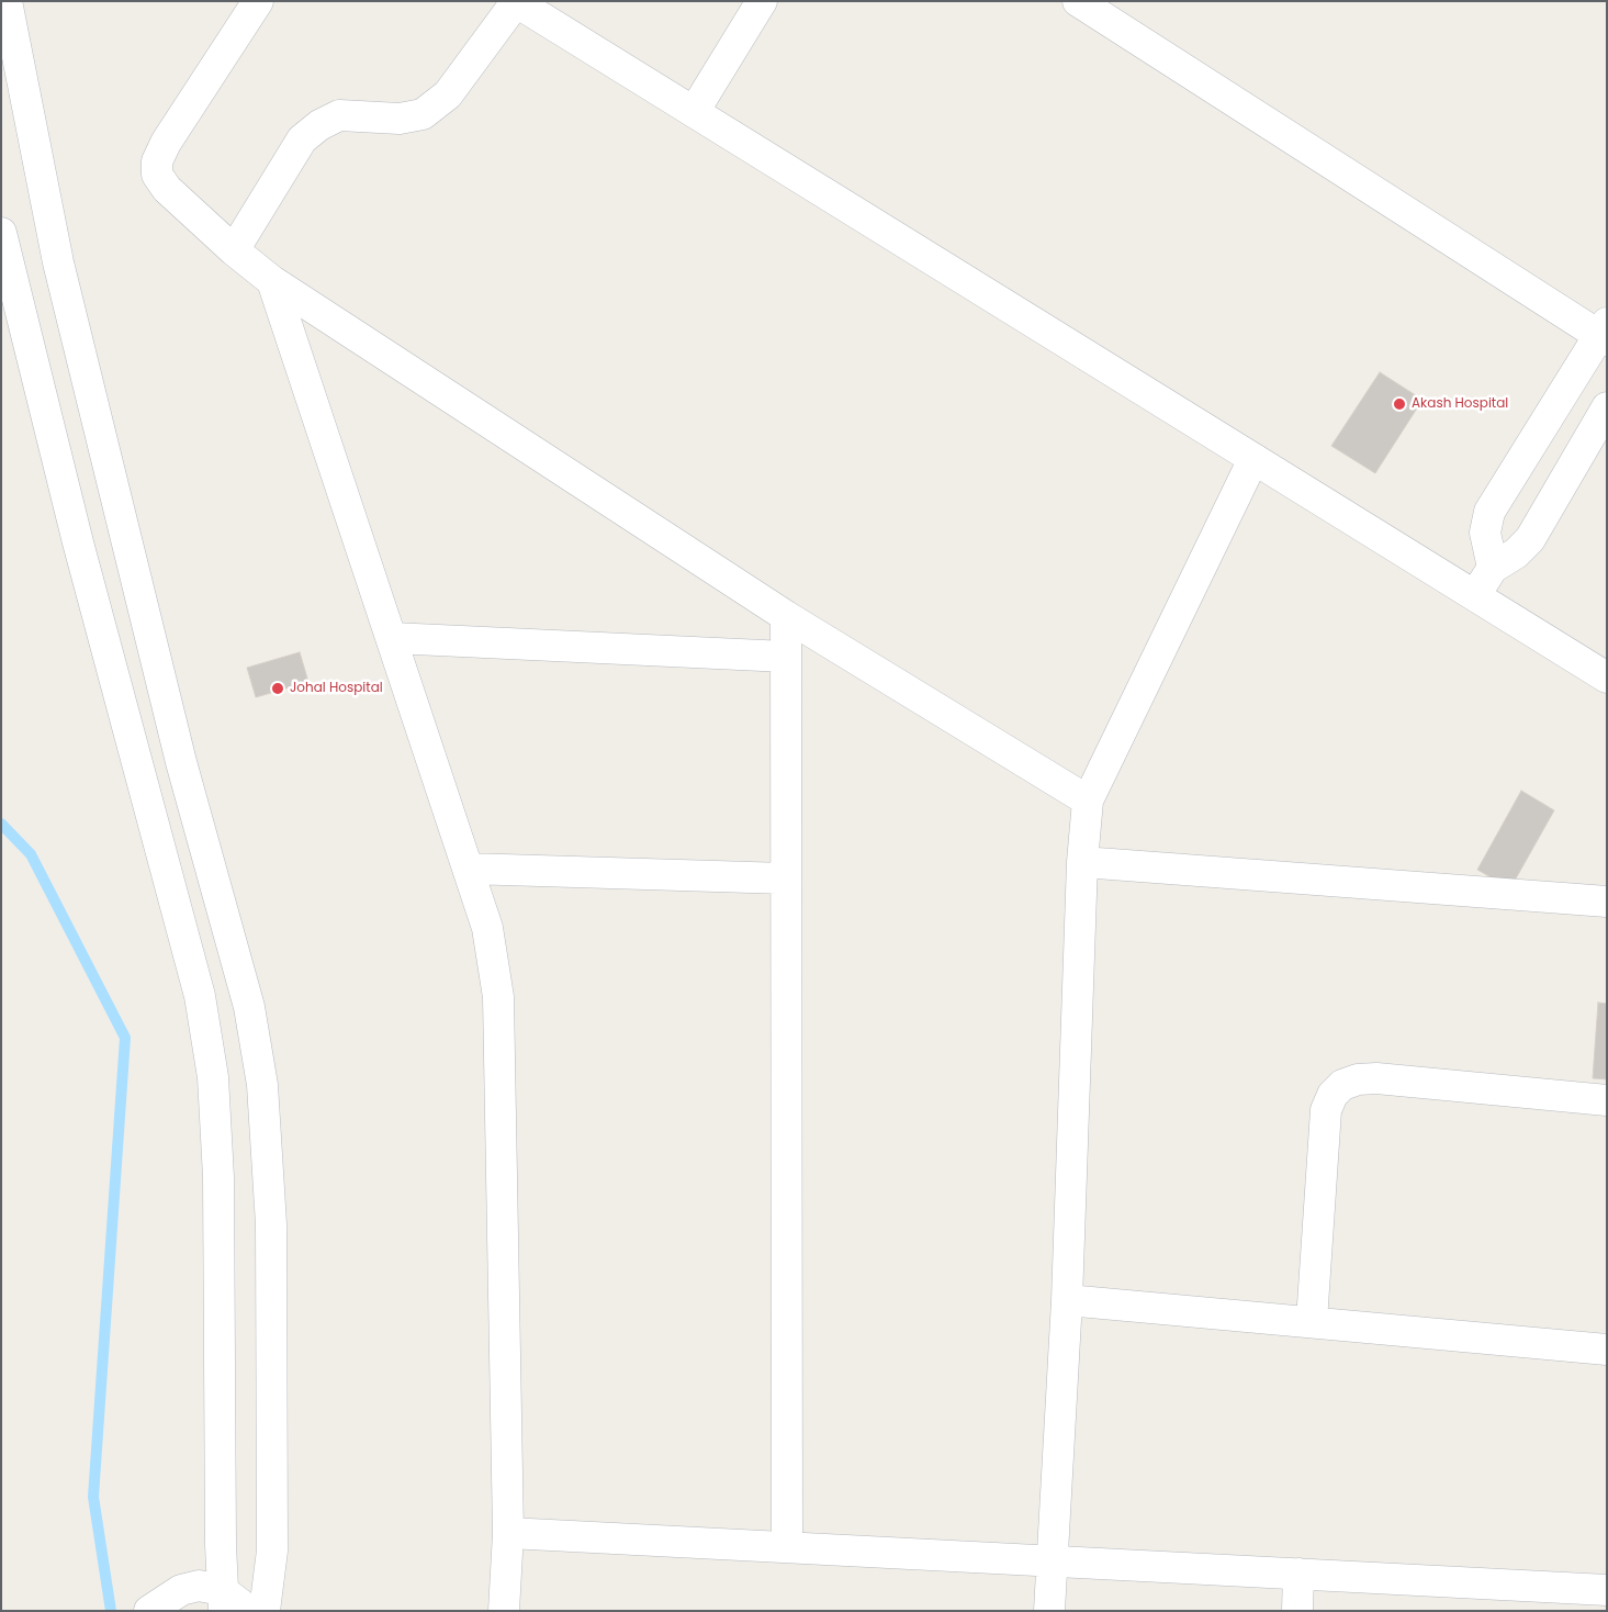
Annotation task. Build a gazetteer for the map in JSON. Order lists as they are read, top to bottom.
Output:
{
  "places": ["Akash Hospital", "Johal Hospital"]
}
